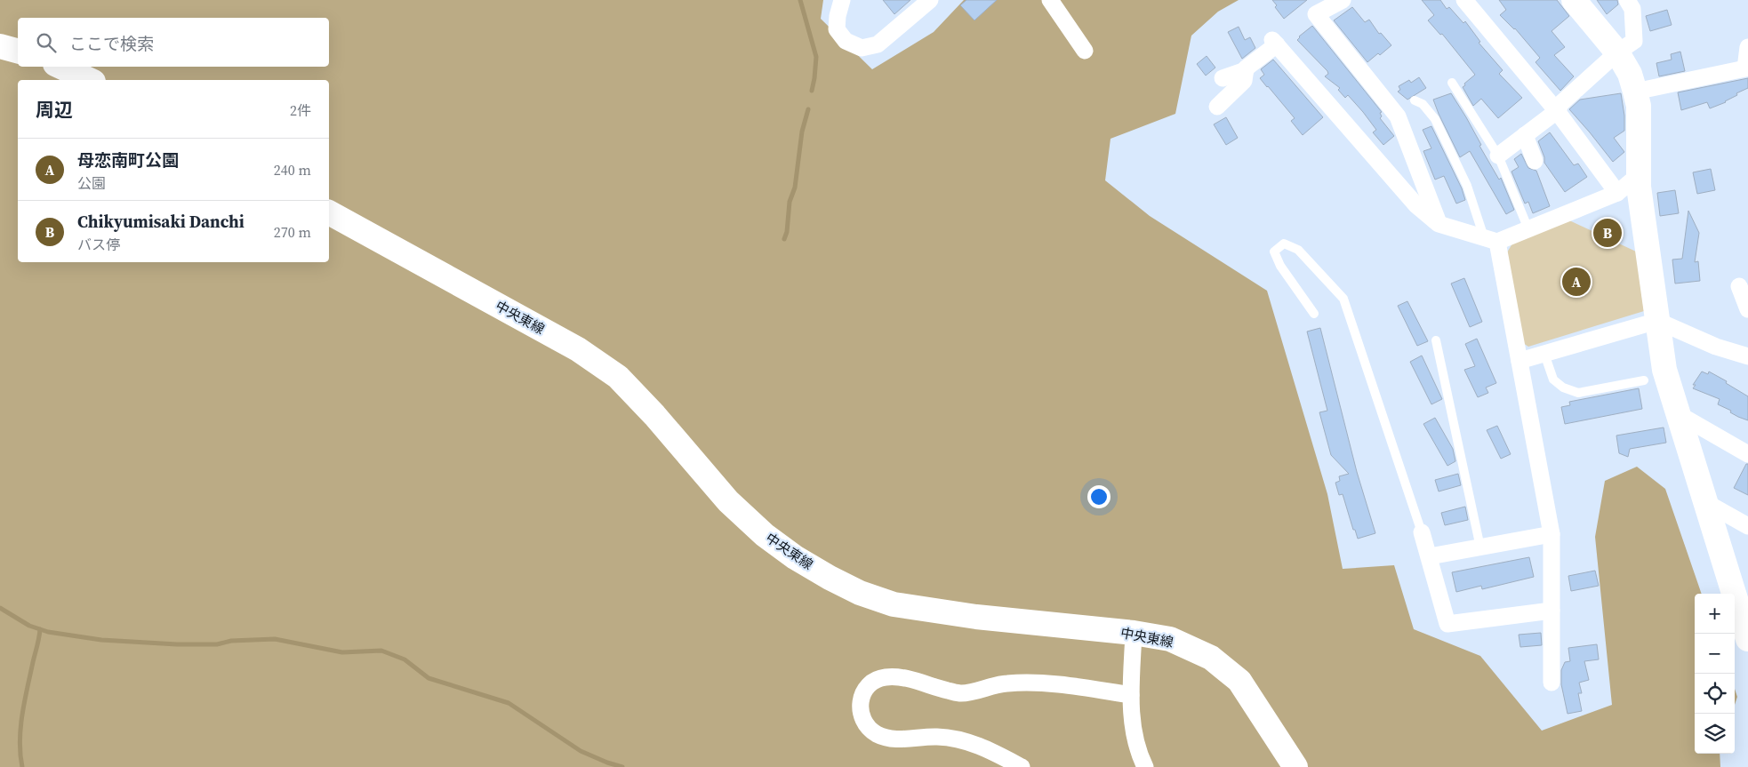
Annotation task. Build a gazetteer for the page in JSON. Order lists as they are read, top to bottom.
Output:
{
  "streets": {
    "street": ["中央東線"]
  },
  "page": {
    "search": "ここで検索",
    "heading": ["周辺", "2件"],
    "list": [
      {
        "mark": "A",
        "name": "母恋南町公園",
        "note": "公園",
        "value": "240 m"
      },
      {
        "mark": "B",
        "name": "Chikyumisaki Danchi",
        "note": "バス停",
        "value": "270 m"
      }
    ],
    "pins": ["B", "A"],
    "map_buttons": ["+", "−"]
  }
}
